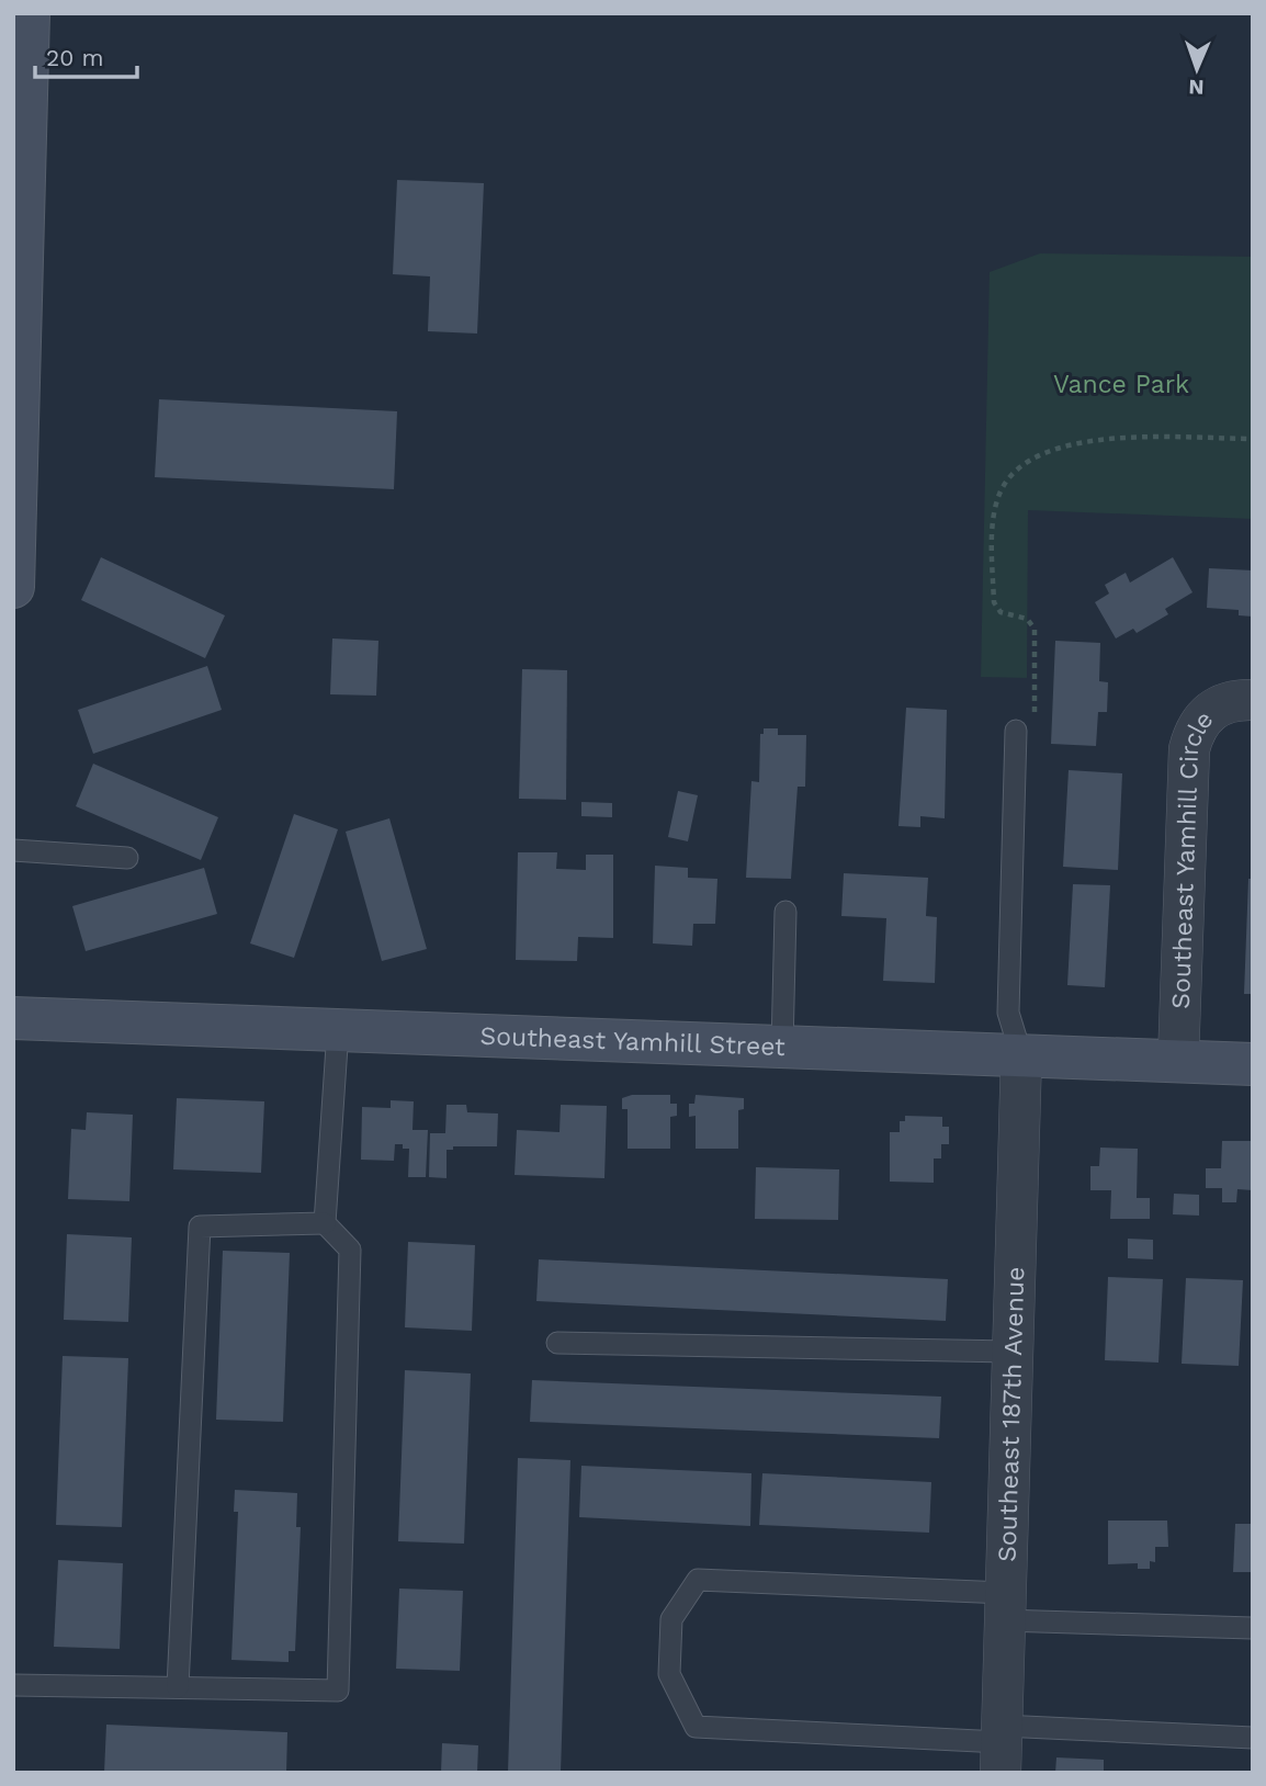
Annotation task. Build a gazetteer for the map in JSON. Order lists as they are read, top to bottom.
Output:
{
  "streets": {
    "street": ["Southeast Yamhill Circle", "Southeast Yamhill Street", "Southeast 187th Avenue"]
  },
  "crossings": [
    ["Southeast Yamhill Circle", "Southeast Yamhill Street"],
    ["Southeast Yamhill Street", "Southeast 187th Avenue"]
  ],
  "parks": ["Vance Park"],
  "scale_bar": "20 m",
  "north": "bottom"
}
